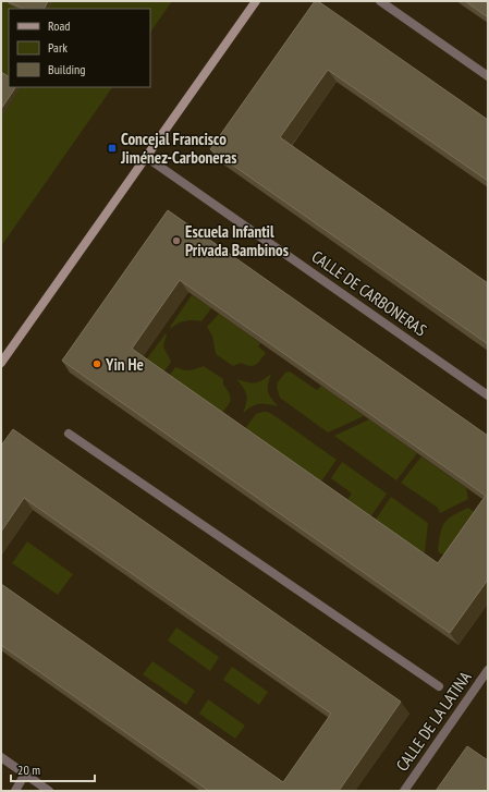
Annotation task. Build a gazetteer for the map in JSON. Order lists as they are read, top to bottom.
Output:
{
  "streets": {
    "street": ["CALLE DE CARBONERAS", "CALLE DE LA LATINA"]
  },
  "places": {
    "transit": ["Concejal Francisco Jiménez-Carboneras"],
    "other": ["Escuela Infantil Privada Bambinos", "Yin He"]
  },
  "legend": ["Road", "Park", "Building"],
  "scale_bar": "20 m"
}
